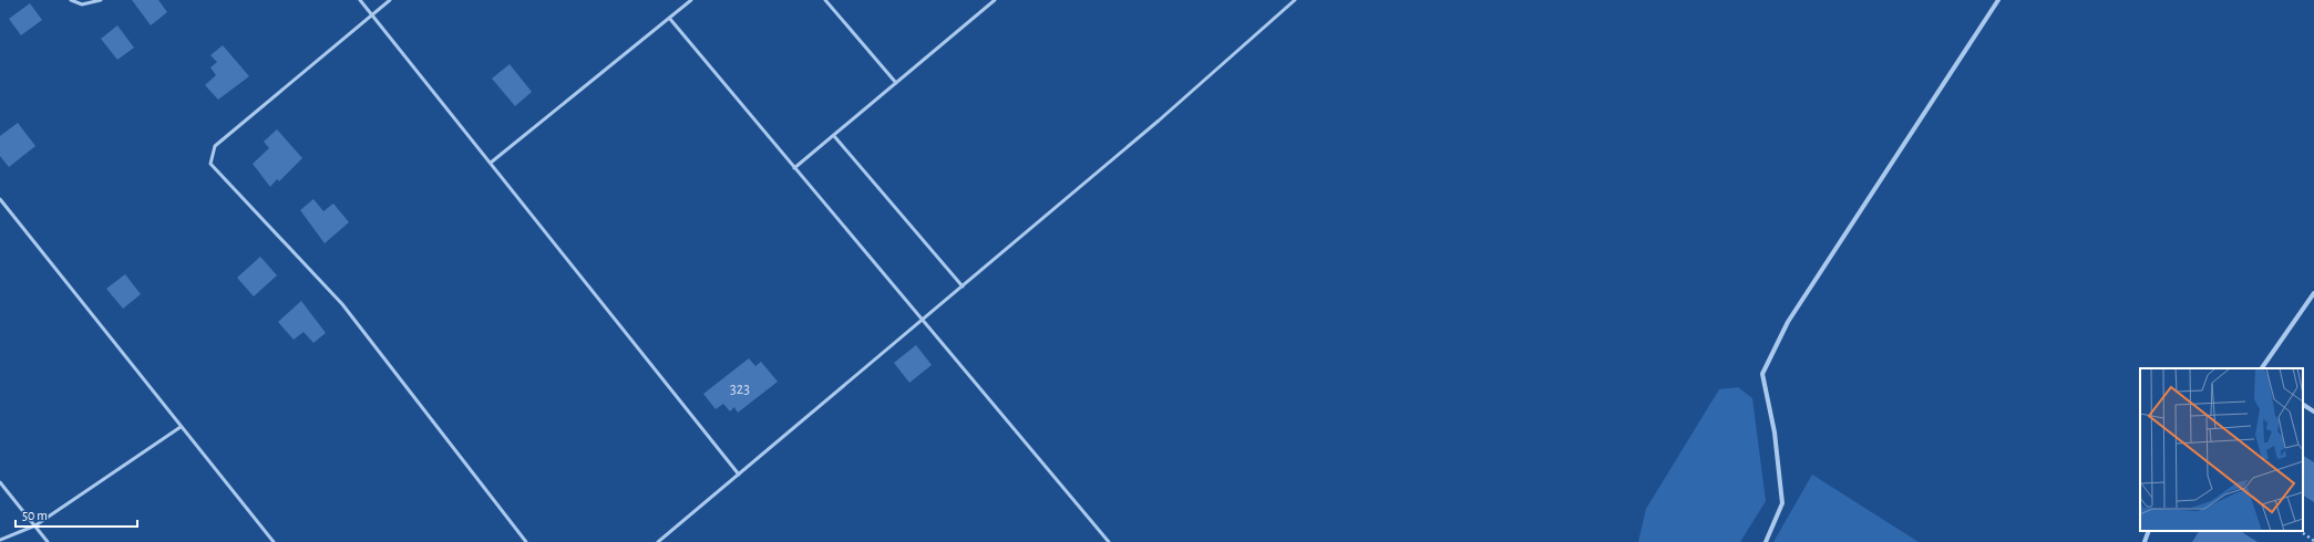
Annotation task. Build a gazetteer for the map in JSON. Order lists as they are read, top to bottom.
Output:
{
  "house_numbers": ["323"],
  "scale_bar": "50 m"
}
